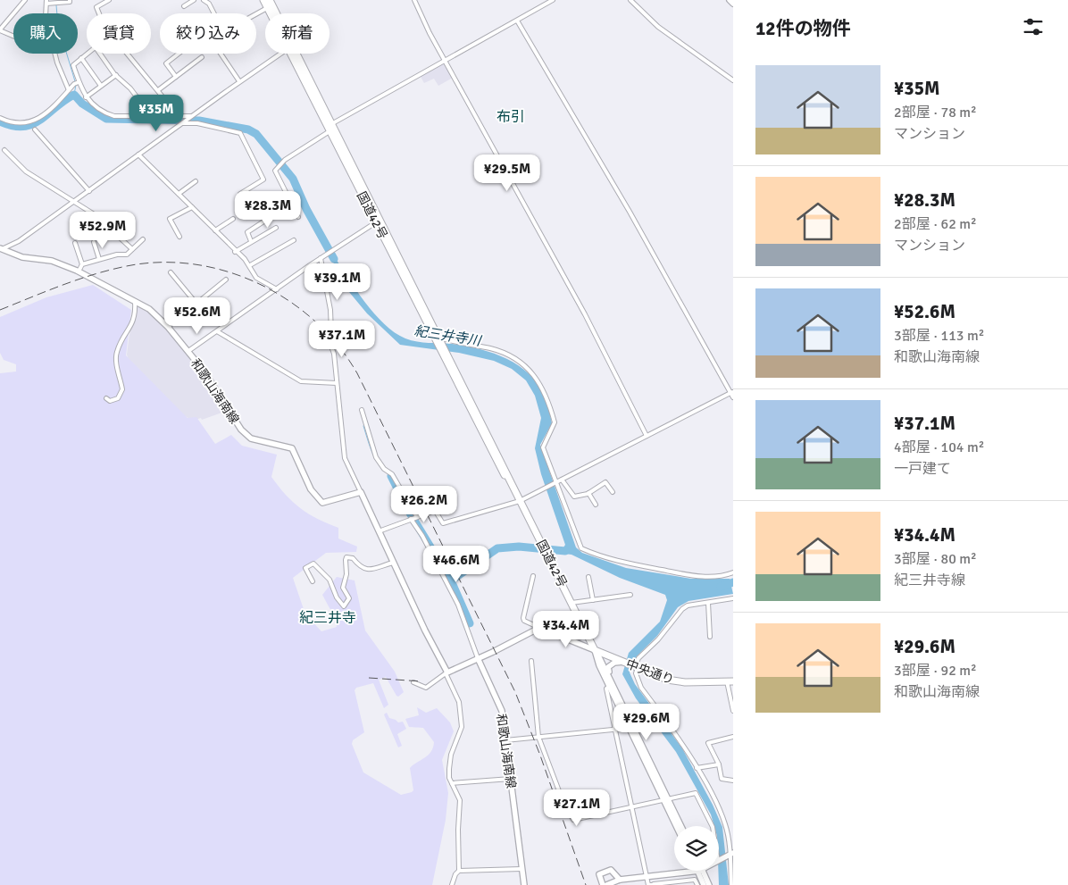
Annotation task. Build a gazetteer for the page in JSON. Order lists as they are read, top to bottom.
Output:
{
  "streets": {
    "highway": ["国道42号", "中央通り"],
    "main road": ["和歌山海南線"]
  },
  "crossings": [
    ["国道42号", "中央通り"]
  ],
  "districts": ["布引", "紀三井寺"],
  "water": ["紀三井寺川"],
  "page": {
    "heading": "12件の物件",
    "chip": [
      "購入",
      "賃貸",
      "絞り込み",
      "新着"
    ],
    "list": [
      {
        "name": "¥35M",
        "note": "2部屋 · 78 m² · マンション"
      },
      {
        "name": "¥28.3M",
        "note": "2部屋 · 62 m² · マンション"
      },
      {
        "name": "¥52.6M",
        "note": "3部屋 · 113 m² · 和歌山海南線"
      },
      {
        "name": "¥37.1M",
        "note": "4部屋 · 104 m² · 一戸建て"
      },
      {
        "name": "¥34.4M",
        "note": "3部屋 · 80 m² · 紀三井寺線"
      },
      {
        "name": "¥29.6M",
        "note": "3部屋 · 92 m² · 和歌山海南線"
      }
    ],
    "price": [
      "¥35M",
      "¥29.5M",
      "¥28.3M",
      "¥52.9M",
      "¥39.1M",
      "¥52.6M",
      "¥37.1M",
      "¥26.2M",
      "¥46.6M",
      "¥34.4M",
      "¥29.6M",
      "¥27.1M"
    ]
  }
}
